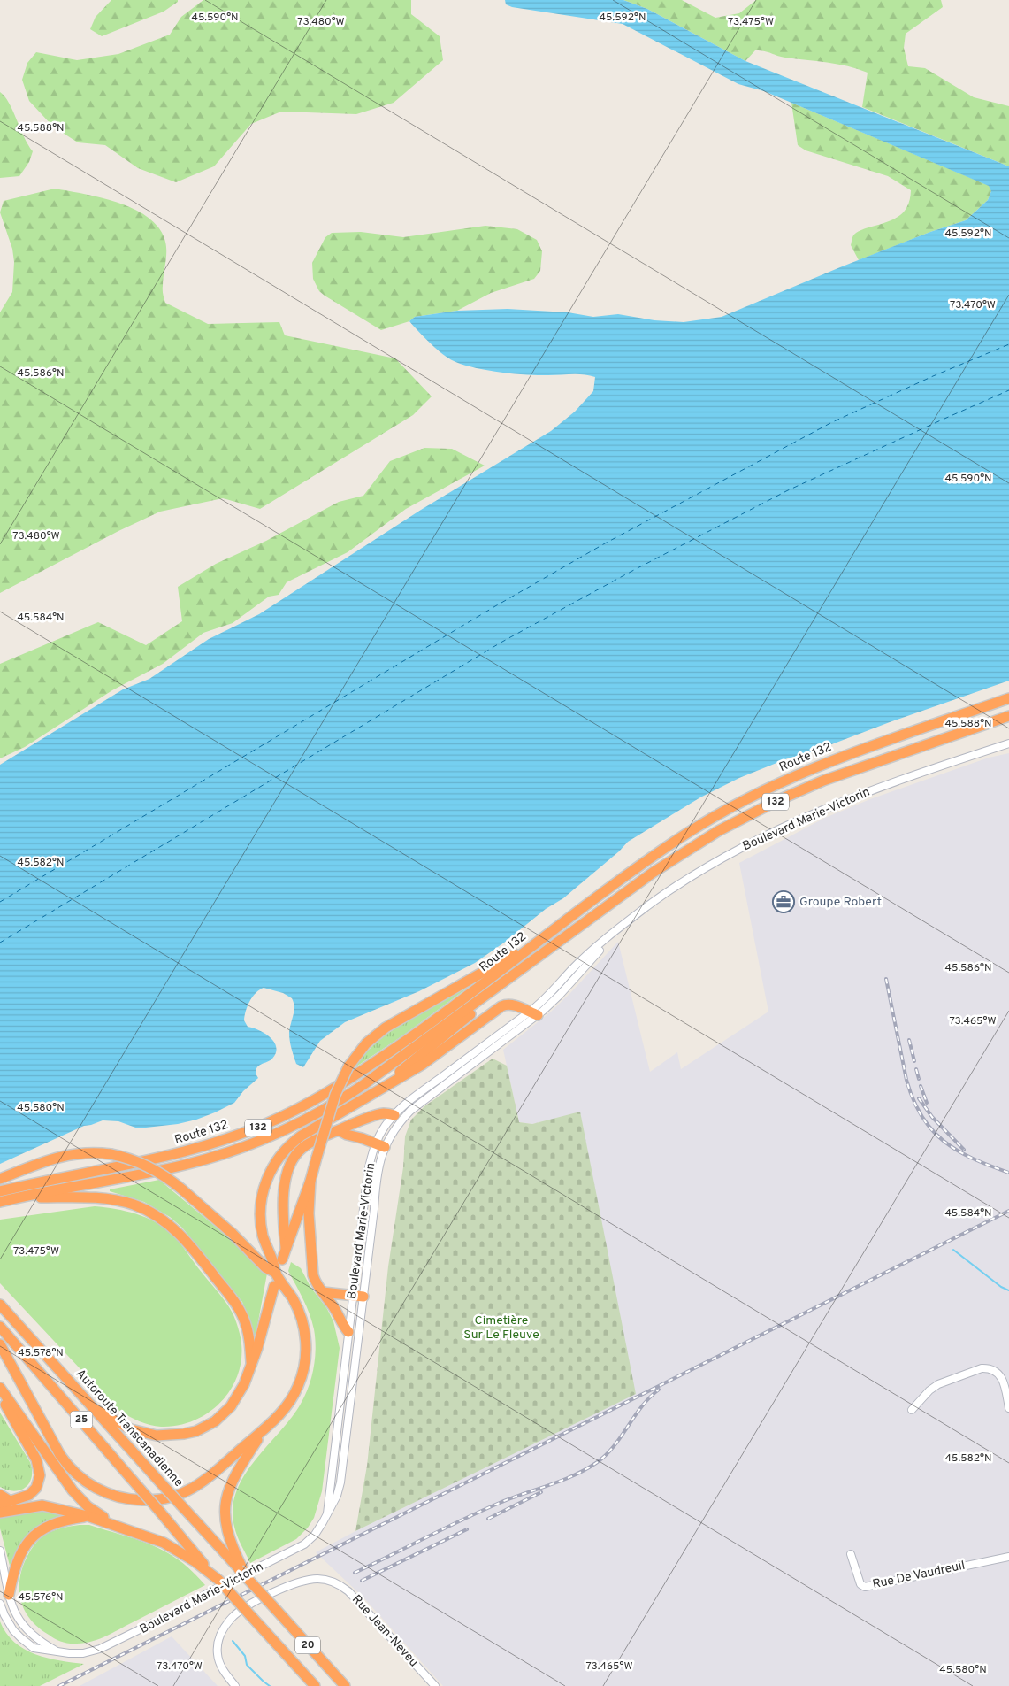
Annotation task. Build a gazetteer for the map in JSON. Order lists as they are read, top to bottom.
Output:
{
  "streets": {
    "highway": [
      "Route 132",
      "132",
      "25",
      "Autoroute Transcanadienne",
      "20"
    ],
    "street": ["Boulevard Marie-Victorin", "Rue De Vaudreuil", "Rue Jean-Neveu"]
  },
  "crossings": [
    ["25", "20"],
    ["Autoroute Transcanadienne", "20"]
  ],
  "parks": ["Cimetière Sur Le Fleuve"],
  "places": {
    "office": ["Groupe Robert"]
  },
  "coordinates": [
    "45.590°N",
    "45.592°N",
    "73.475°W",
    "73.480°W",
    "45.588°N",
    "73.470°W",
    "45.586°N",
    "45.584°N",
    "45.582°N",
    "73.465°W",
    "45.580°N",
    "45.578°N",
    "45.576°N"
  ]
}
